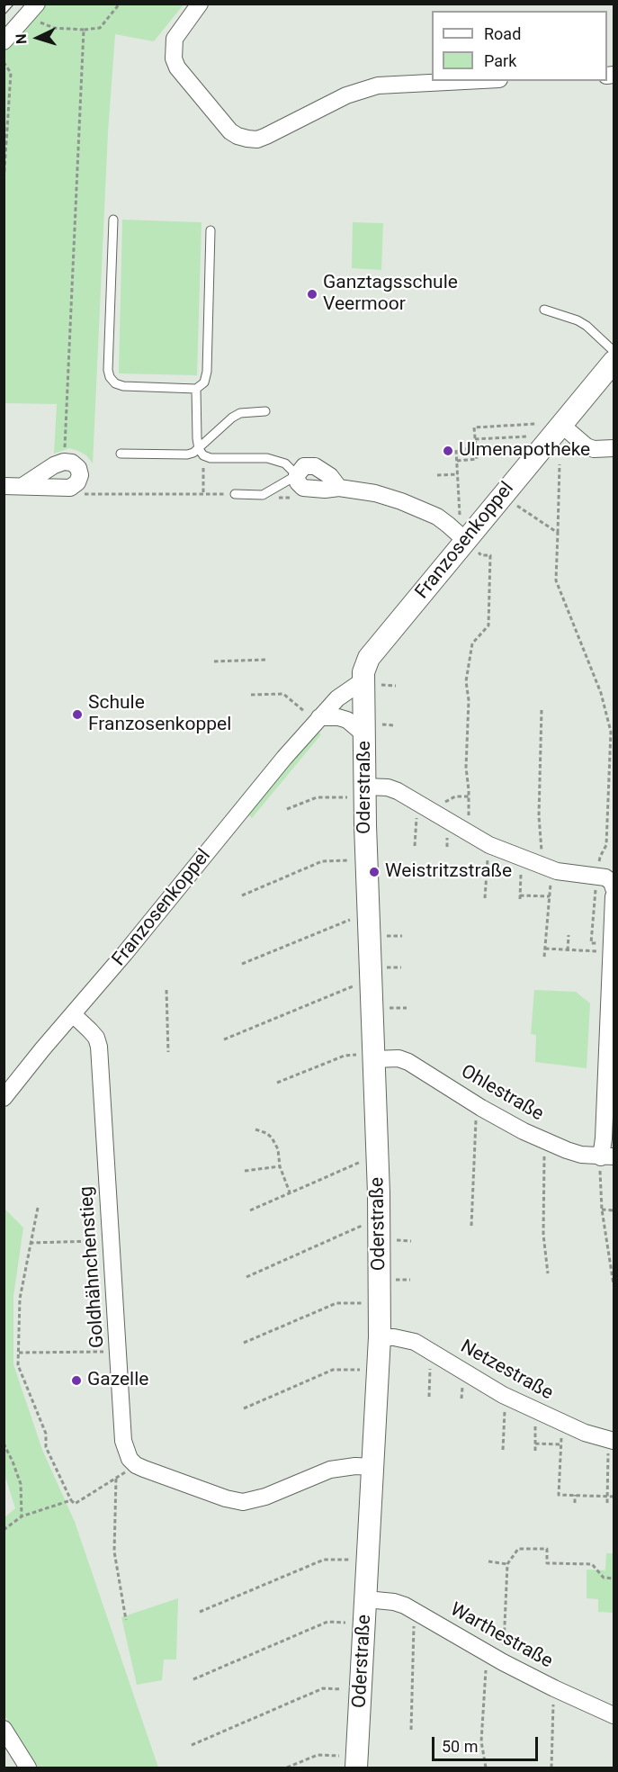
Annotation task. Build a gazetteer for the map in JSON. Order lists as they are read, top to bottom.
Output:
{
  "streets": {
    "street": [
      "Franzosenkoppel",
      "Oderstraße",
      "Ohlestraße",
      "Goldhähnchenstieg",
      "Netzestraße",
      "Warthestraße"
    ]
  },
  "crossings": [
    ["Franzosenkoppel", "Oderstraße"],
    ["Franzosenkoppel", "Goldhähnchenstieg"],
    ["Oderstraße", "Ohlestraße"],
    ["Oderstraße", "Goldhähnchenstieg"],
    ["Oderstraße", "Netzestraße"],
    ["Oderstraße", "Warthestraße"]
  ],
  "places": [
    "Ganztagsschule Veermoor",
    "Ulmenapotheke",
    "Schule Franzosenkoppel",
    "Weistritzstraße",
    "Gazelle"
  ],
  "legend": ["Road", "Park"],
  "scale_bar": "50 m",
  "north": "left"
}
